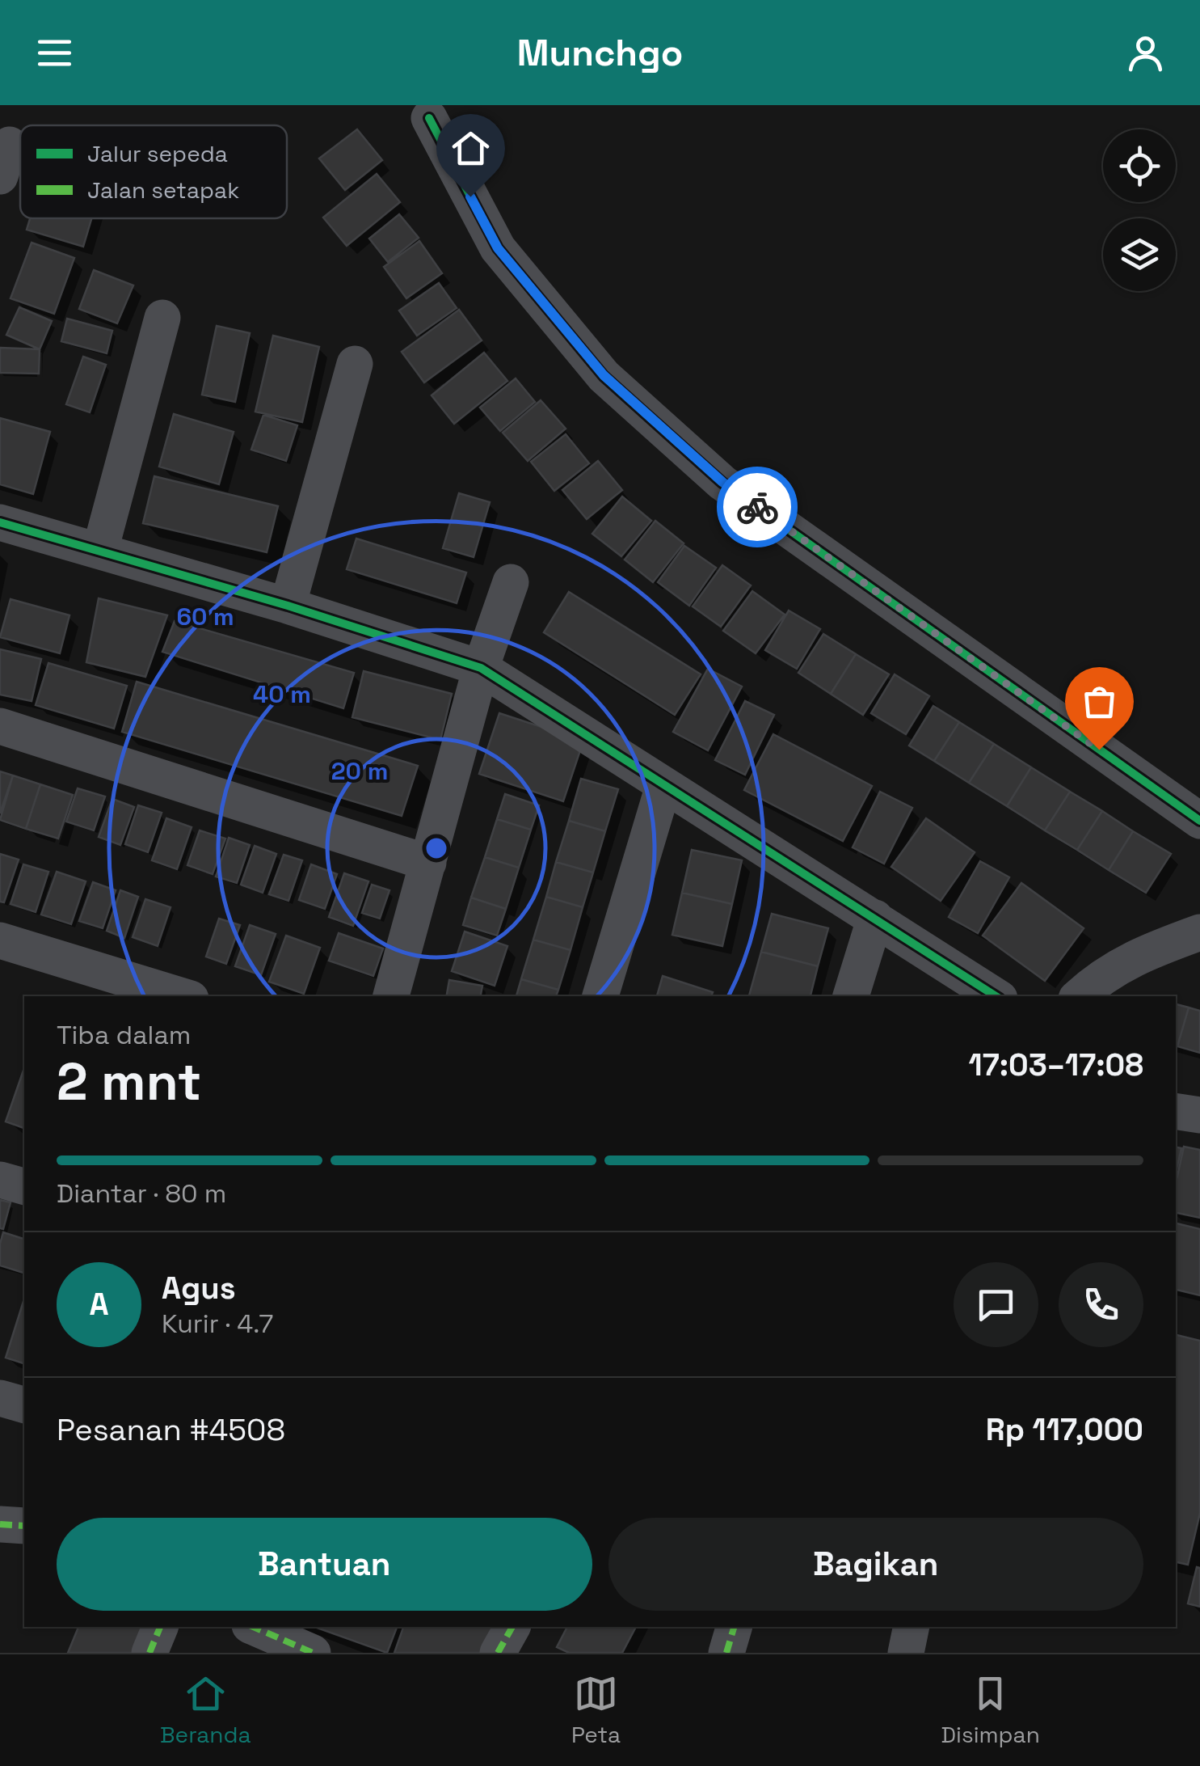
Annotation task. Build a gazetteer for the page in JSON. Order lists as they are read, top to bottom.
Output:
{
  "legend": ["Jalur sepeda", "Jalan setapak"],
  "page": {
    "header": "Munchgo",
    "heading": ["2 mnt", "Tiba dalam", "17:03–17:08"],
    "panel": [
      "Agus",
      "Kurir · 4.7",
      "Pesanan #4508",
      "Rp 117,000"
    ],
    "bar": "Diantar · 80 m",
    "round": "A",
    "buttons": ["Bantuan", "Bagikan"],
    "tabs": ["Beranda", "Peta", "Disimpan"]
  },
  "rings": ["60 m", "40 m", "20 m"]
}
